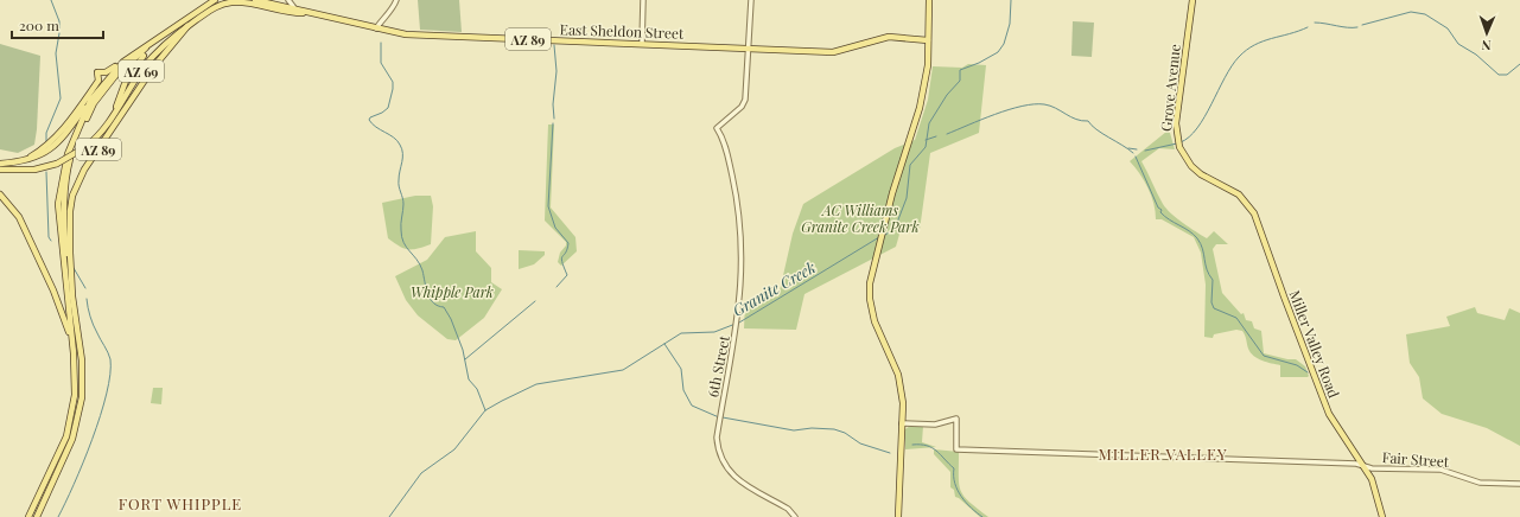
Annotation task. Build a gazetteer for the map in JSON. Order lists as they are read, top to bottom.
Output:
{
  "streets": {
    "main road": [
      "East Sheldon Street",
      "AZ 89",
      "AZ 69",
      "Grove Avenue",
      "Miller Valley Road"
    ],
    "street": ["6th Street", "Fair Street"]
  },
  "crossings": [
    ["East Sheldon Street", "AZ 89"],
    ["East Sheldon Street", "AZ 69"],
    ["East Sheldon Street", "6th Street"],
    ["AZ 89", "AZ 69"],
    ["Grove Avenue", "Miller Valley Road"],
    ["Miller Valley Road", "Fair Street"]
  ],
  "districts": ["MILLER VALLEY", "FORT WHIPPLE"],
  "water": ["Granite Creek"],
  "parks": ["AC Williams Granite Creek Park", "Whipple Park"],
  "scale_bar": "200 m",
  "north": "bottom"
}
